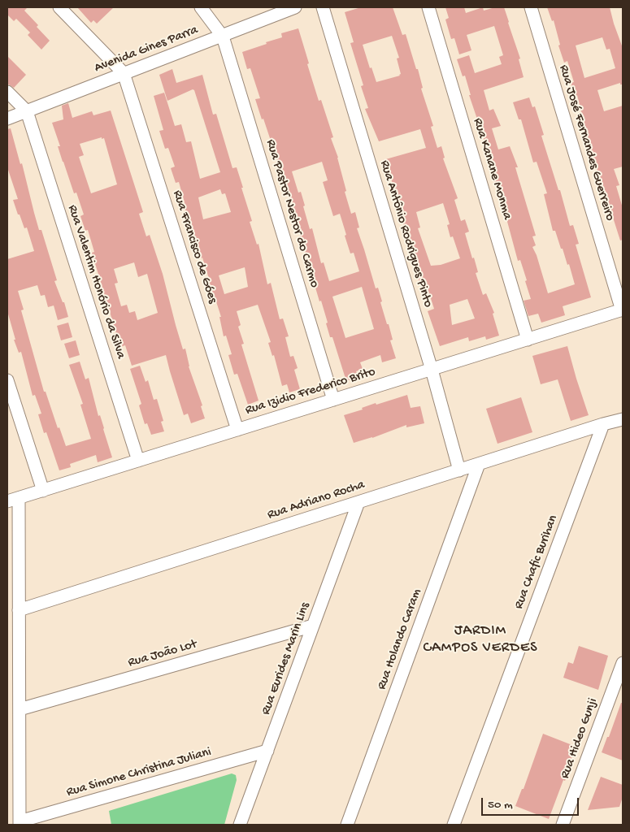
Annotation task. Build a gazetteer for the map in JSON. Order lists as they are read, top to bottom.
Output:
{
  "streets": {
    "street": [
      "Avenida Gines Parra",
      "Rua José Fernandes Guerreiro",
      "Rua Kanane Monma",
      "Rua Pastor Nestor do Carmo",
      "Rua Antônio Rodrigues Pinto",
      "Rua Francisco de Góes",
      "Rua Valentim Honório da Silva",
      "Rua Izidio Frederico Brito",
      "Rua Adriano Rocha",
      "Rua Chafic Burihan",
      "Rua Holando Caram",
      "Rua João Lot",
      "Rua Eurides Marin Lins",
      "Rua Hideo Gunji",
      "Rua Simone Christina Juliani"
    ]
  },
  "crossings": [
    ["Avenida Gines Parra", "Rua Pastor Nestor do Carmo"],
    ["Avenida Gines Parra", "Rua Francisco de Góes"],
    ["Avenida Gines Parra", "Rua Valentim Honório da Silva"],
    ["Rua José Fernandes Guerreiro", "Rua Izidio Frederico Brito"],
    ["Rua Kanane Monma", "Rua Izidio Frederico Brito"],
    ["Rua Pastor Nestor do Carmo", "Rua Izidio Frederico Brito"],
    ["Rua Antônio Rodrigues Pinto", "Rua Izidio Frederico Brito"],
    ["Rua Antônio Rodrigues Pinto", "Rua Adriano Rocha"],
    ["Rua Francisco de Góes", "Rua Izidio Frederico Brito"],
    ["Rua Valentim Honório da Silva", "Rua Izidio Frederico Brito"],
    ["Rua Adriano Rocha", "Rua Chafic Burihan"],
    ["Rua Adriano Rocha", "Rua Holando Caram"],
    ["Rua Adriano Rocha", "Rua Eurides Marin Lins"],
    ["Rua João Lot", "Rua Eurides Marin Lins"],
    ["Rua Eurides Marin Lins", "Rua Simone Christina Juliani"]
  ],
  "districts": ["JARDIM CAMPOS VERDES"],
  "scale_bar": "50 m"
}
